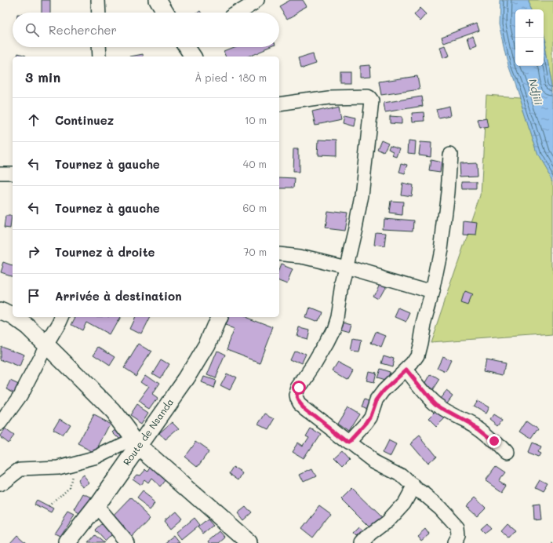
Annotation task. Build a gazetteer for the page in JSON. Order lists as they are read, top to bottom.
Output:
{
  "streets": {
    "street": ["Route de Nsanda"]
  },
  "water": ["Ndjili"],
  "page": {
    "map_buttons": ["+", "−"],
    "search": "Rechercher",
    "heading": ["3 min", "À pied · 180 m"],
    "list": [
      ["Continuez", "10 m"],
      ["Tournez à gauche", "40 m"],
      ["Tournez à gauche", "60 m"],
      ["Tournez à droite", "70 m"],
      "Arrivée à destination"
    ]
  }
}
